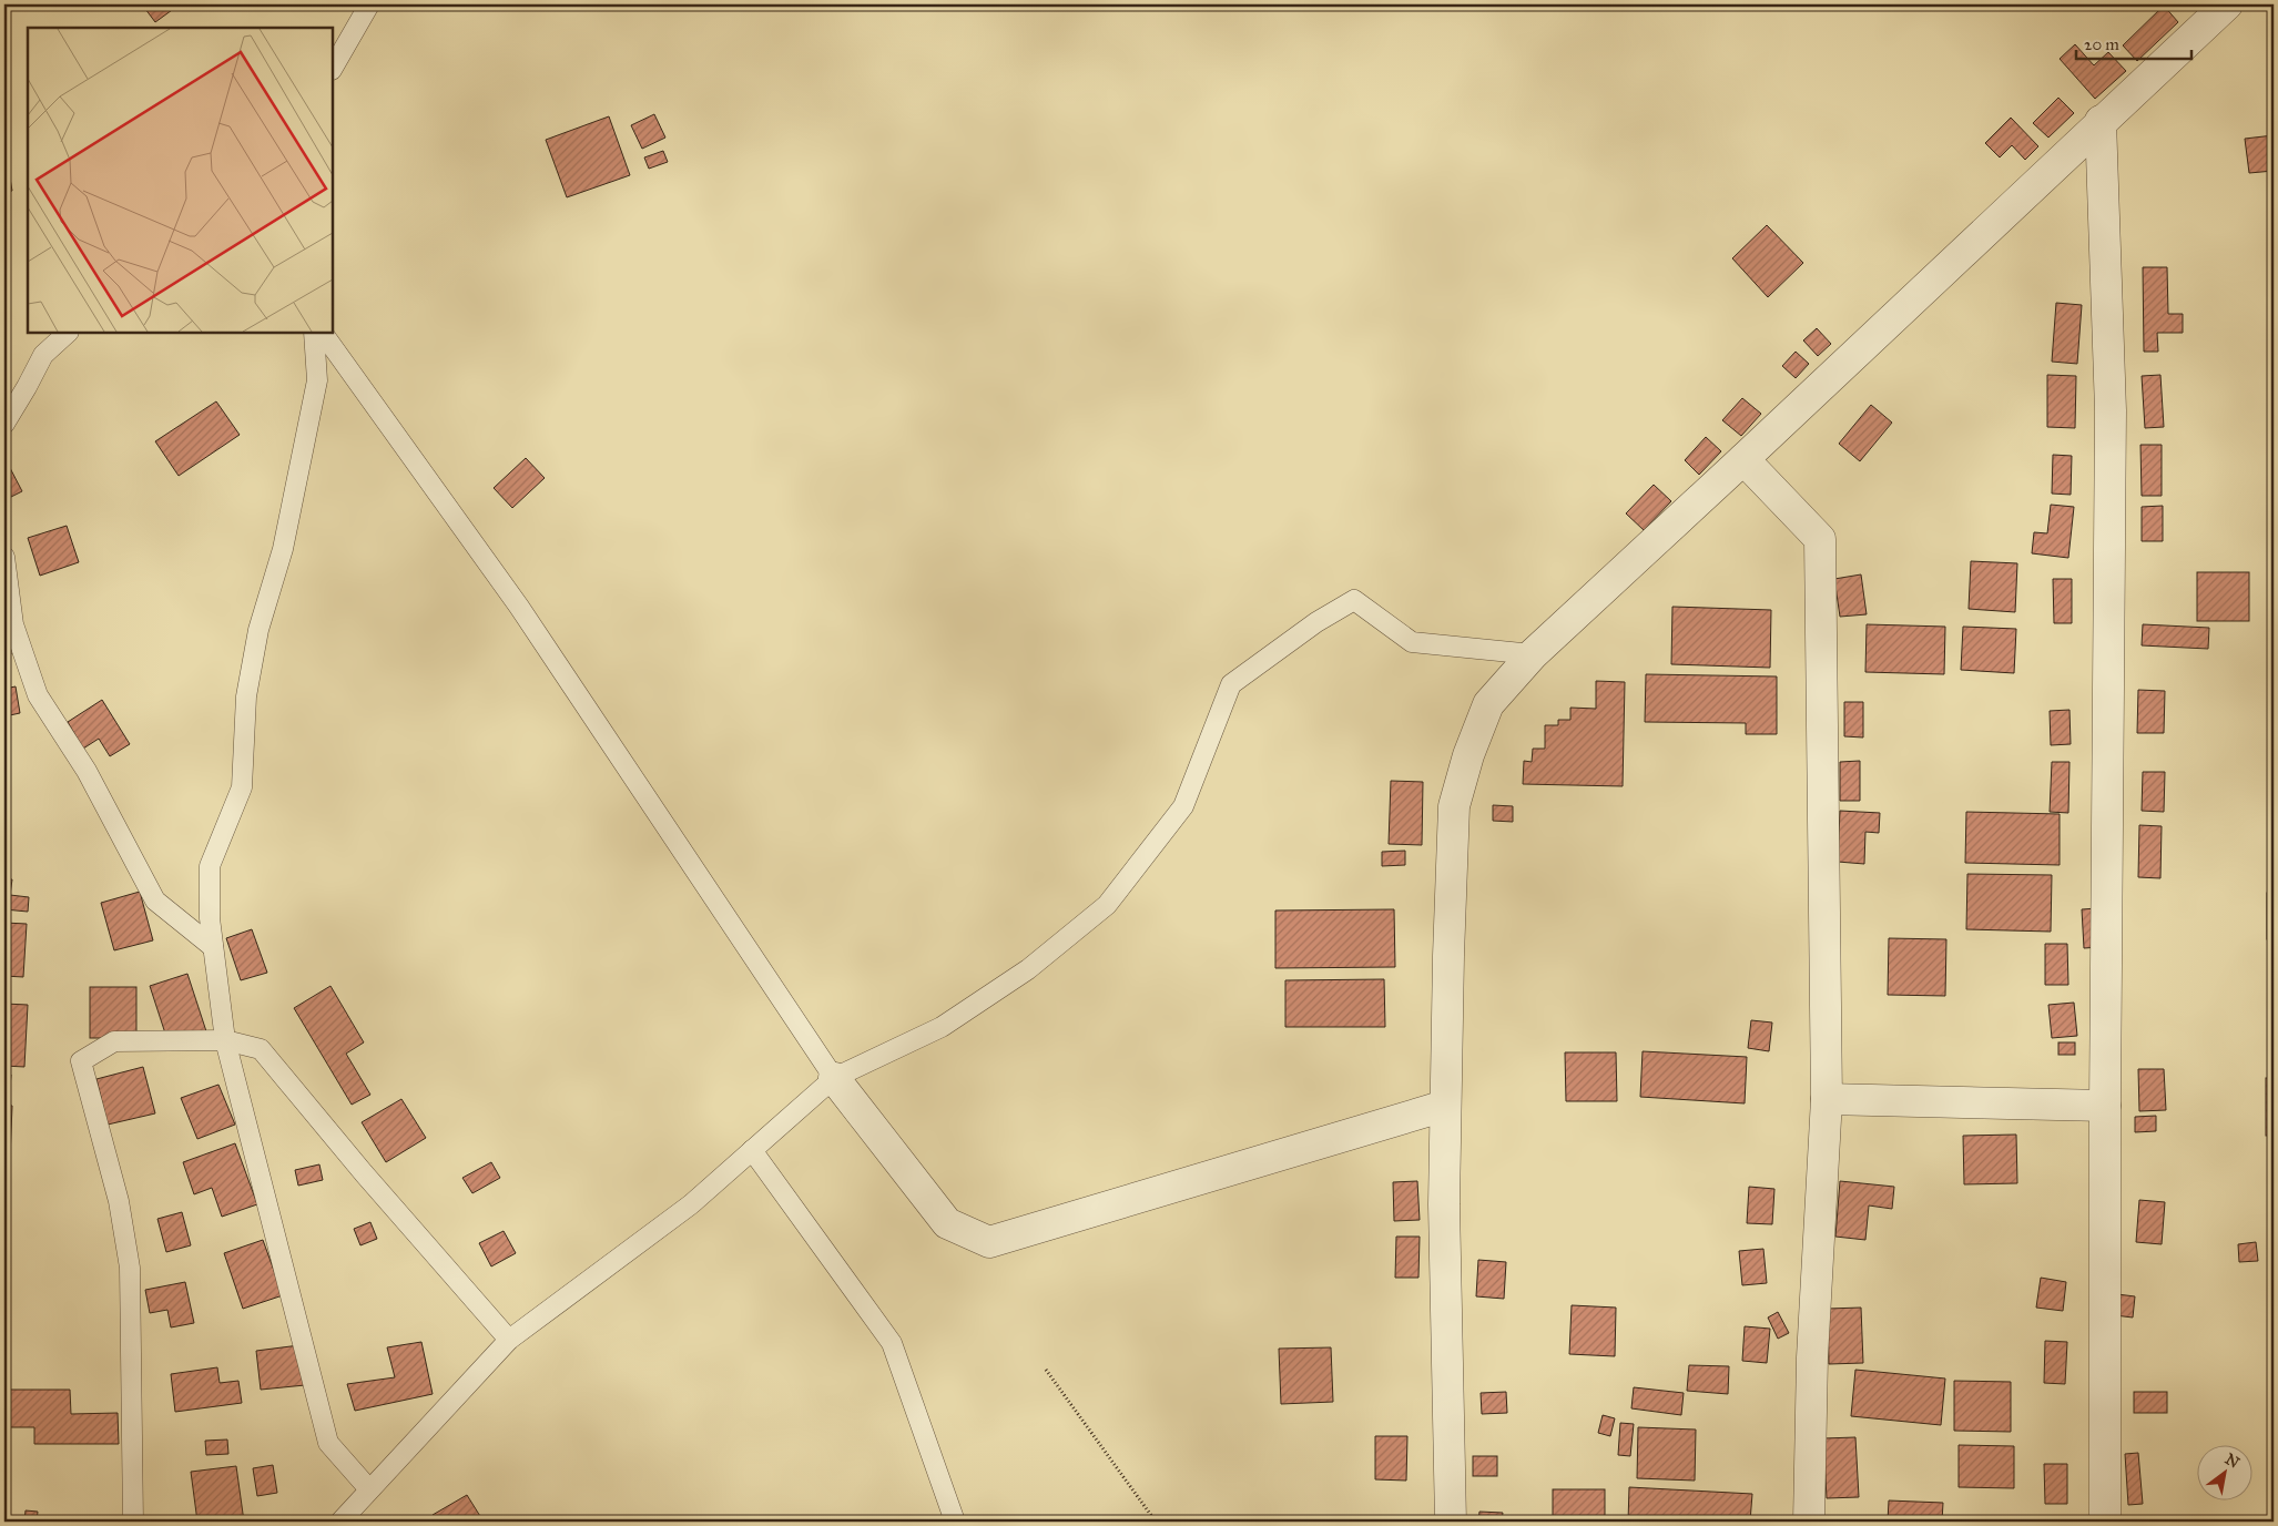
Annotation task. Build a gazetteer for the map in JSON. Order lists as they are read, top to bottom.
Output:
{
  "scale_bar": "20 m",
  "north": "top right"
}
